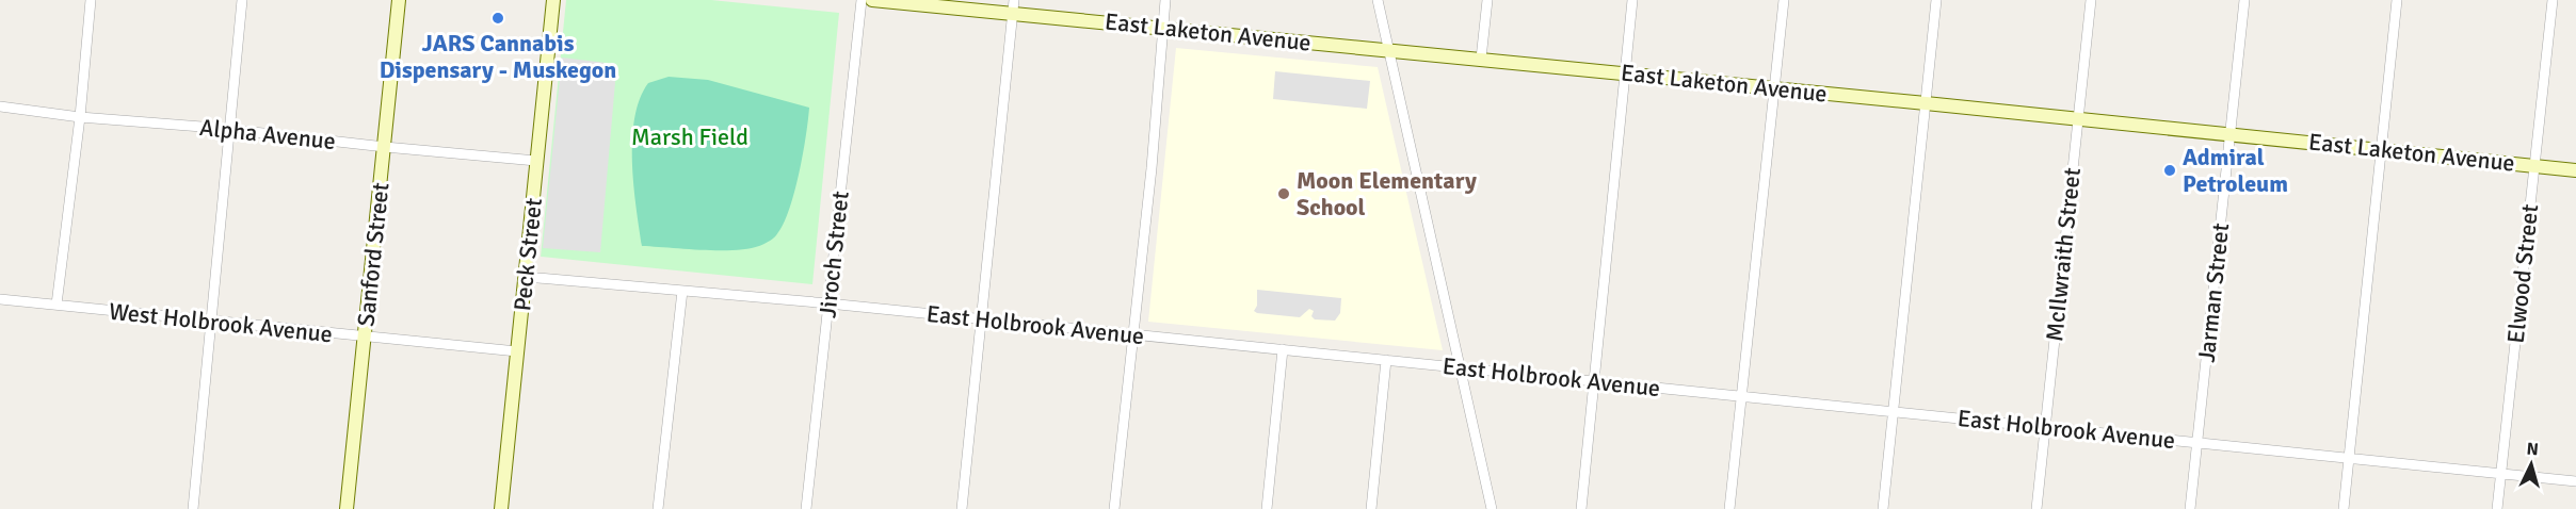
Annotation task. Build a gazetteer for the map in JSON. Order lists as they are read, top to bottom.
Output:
{
  "streets": {
    "main road": ["East Laketon Avenue", "Sanford Street", "Peck Street"],
    "street": [
      "Alpha Avenue",
      "Jiroch Street",
      "McIlwraith Street",
      "Elwood Street",
      "Jarman Street",
      "West Holbrook Avenue",
      "East Holbrook Avenue"
    ]
  },
  "crossings": [
    ["East Laketon Avenue", "McIlwraith Street"],
    ["East Laketon Avenue", "Elwood Street"],
    ["East Laketon Avenue", "Jarman Street"],
    ["Alpha Avenue", "Sanford Street"],
    ["Alpha Avenue", "Peck Street"],
    ["Sanford Street", "West Holbrook Avenue"],
    ["Peck Street", "West Holbrook Avenue"],
    ["Peck Street", "East Holbrook Avenue"],
    ["Jiroch Street", "East Holbrook Avenue"],
    ["McIlwraith Street", "East Holbrook Avenue"],
    ["Elwood Street", "East Holbrook Avenue"],
    ["Jarman Street", "East Holbrook Avenue"]
  ],
  "parks": ["Marsh Field"],
  "places": ["JARS Cannabis Dispensary - Muskegon", "Admiral Petroleum", "Moon Elementary School"],
  "north": "top"
}
